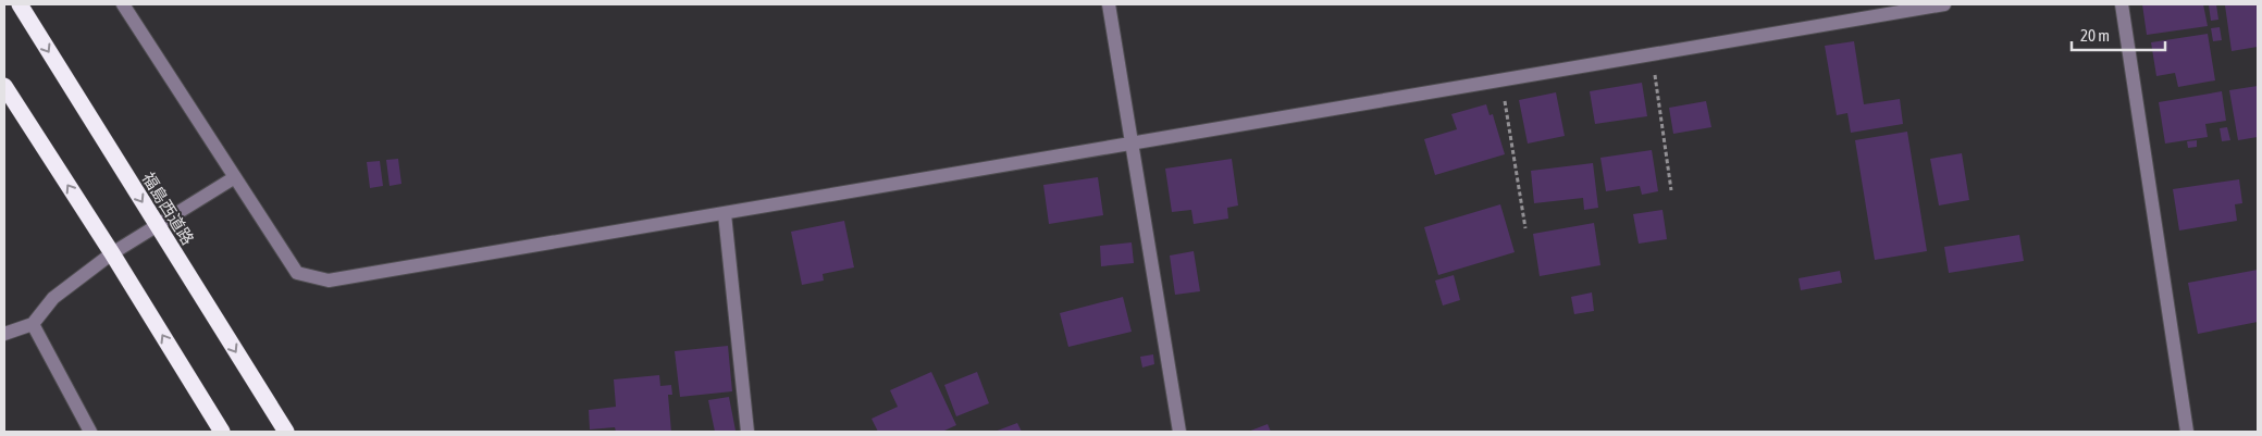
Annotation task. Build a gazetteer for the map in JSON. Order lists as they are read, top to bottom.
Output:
{
  "streets": {
    "highway": ["福島西道路"]
  },
  "scale_bar": "20 m"
}
